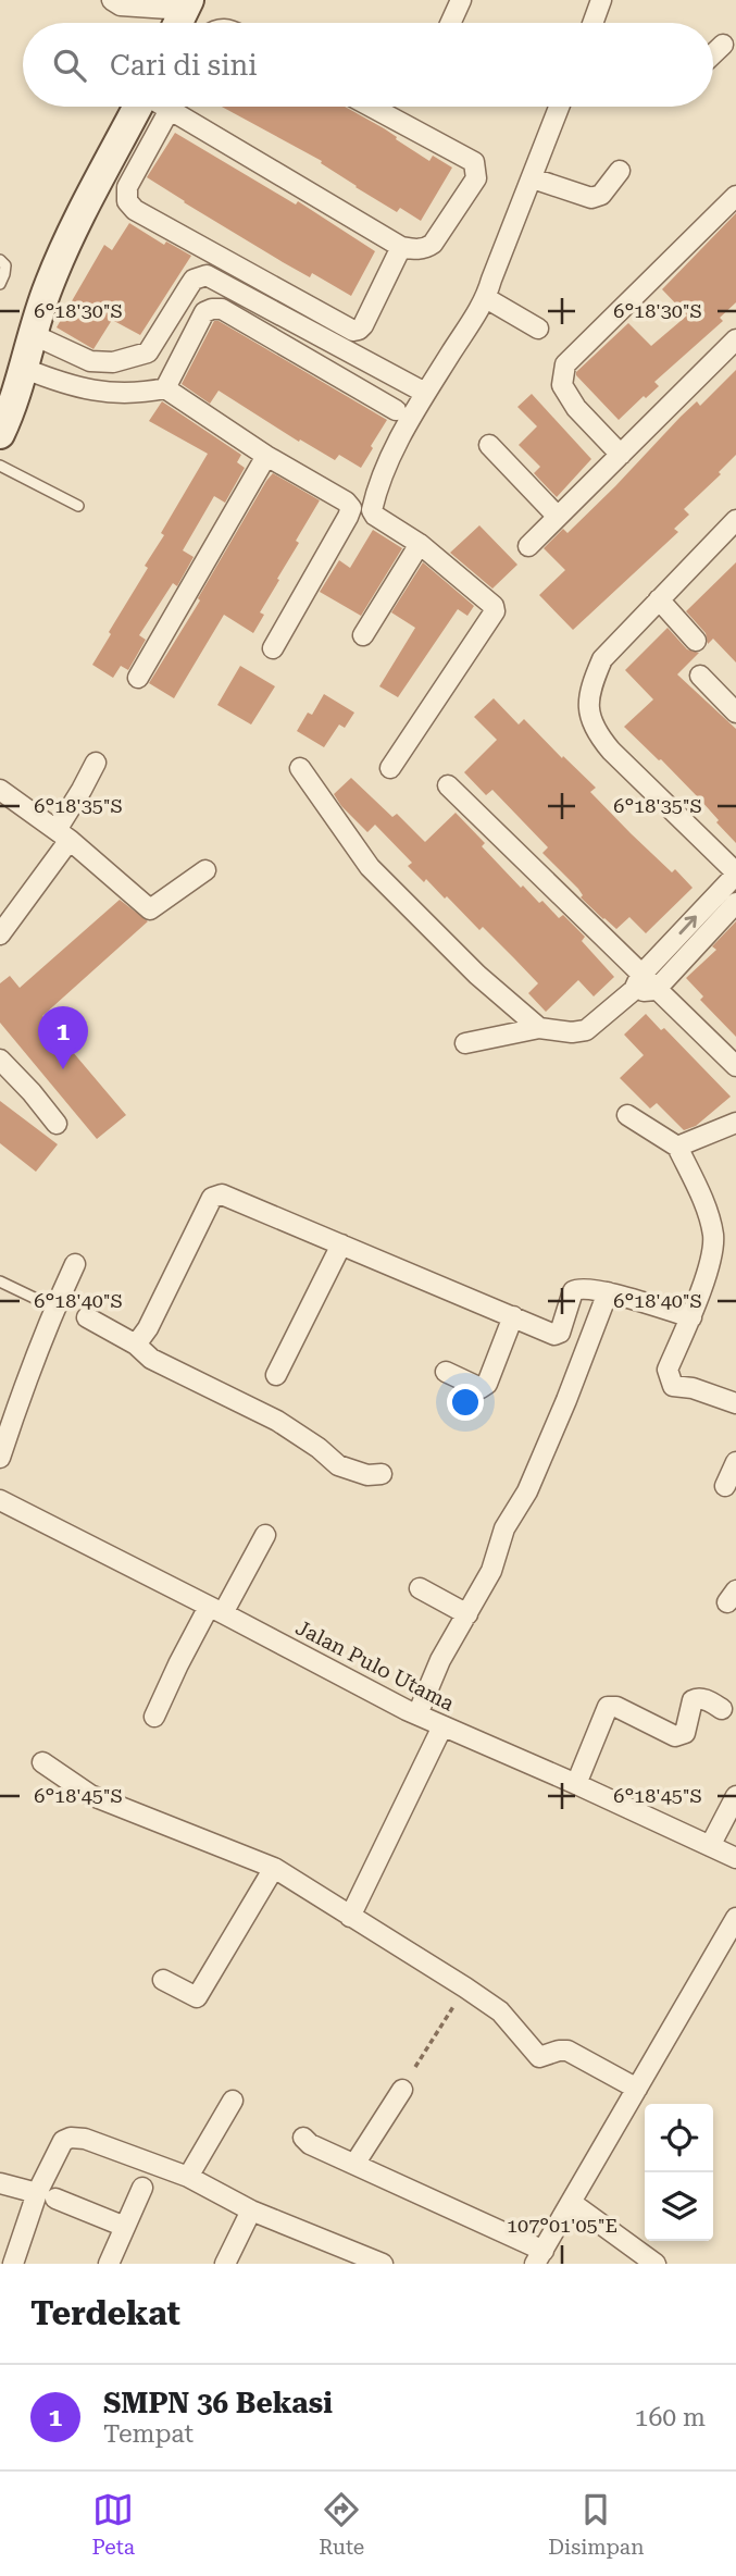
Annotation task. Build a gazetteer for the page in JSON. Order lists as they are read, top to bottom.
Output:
{
  "streets": {
    "street": ["Jalan Pulo Utama"]
  },
  "page": {
    "search": "Cari di sini",
    "pins": "1",
    "heading": "Terdekat",
    "list": [
      {
        "mark": "1",
        "name": "SMPN 36 Bekasi",
        "note": "Tempat",
        "value": "160 m"
      }
    ],
    "nav": ["Peta", "Rute", "Disimpan"]
  },
  "coordinates": [
    "6°18'30\"S",
    "6°18'35\"S",
    "6°18'40\"S",
    "6°18'45\"S",
    "107°01'05\"E"
  ]
}
